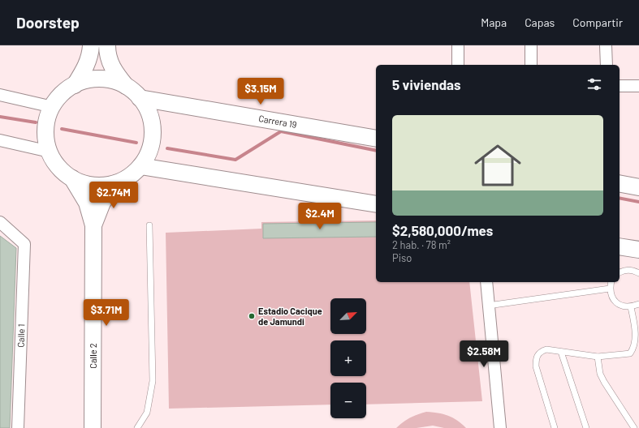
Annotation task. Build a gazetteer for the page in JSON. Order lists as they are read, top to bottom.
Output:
{
  "streets": {
    "main road": ["Carrera 19", "Calle 2"],
    "street": ["Calle 1"]
  },
  "crossings": [
    ["Carrera 19", "Calle 2"]
  ],
  "places": ["Estadio Cacique de Jamundi"],
  "north": "top right",
  "page": {
    "header": "Doorstep",
    "nav": ["Mapa", "Capas", "Compartir"],
    "heading": "5 viviendas",
    "price": [
      "$3.15M",
      "$2.74M",
      "$2.4M",
      "$3.71M",
      "$2.58M"
    ],
    "list": [
      {
        "name": "$2,580,000/mes",
        "note": "2 hab. · 78 m² · Piso"
      }
    ],
    "map_buttons": ["+", "−"]
  }
}
